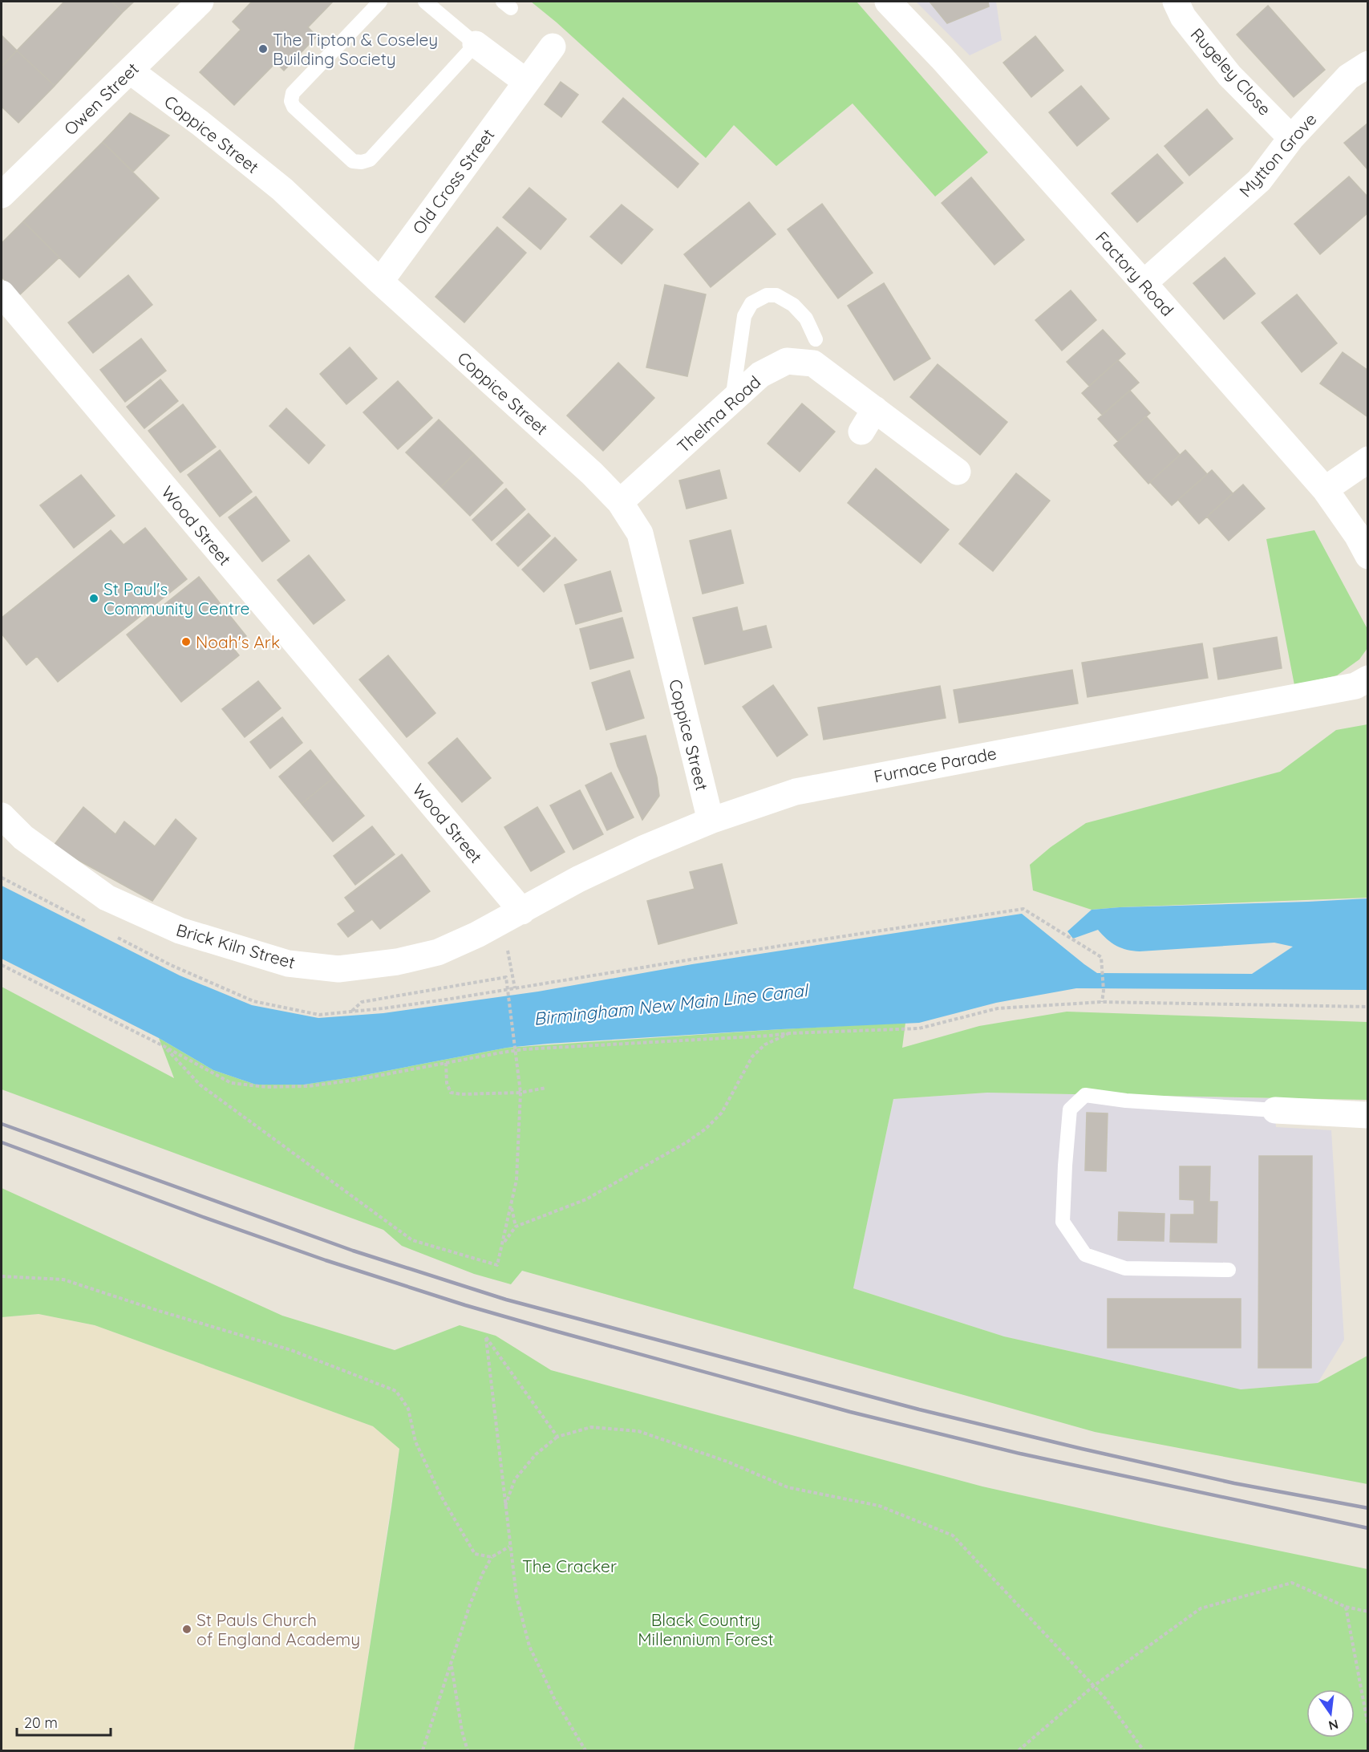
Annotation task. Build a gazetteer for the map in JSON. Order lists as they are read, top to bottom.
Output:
{
  "streets": {
    "street": [
      "Rugeley Close",
      "Owen Street",
      "Coppice Street",
      "Mytton Grove",
      "Old Cross Street",
      "Factory Road",
      "Thelma Road",
      "Wood Street",
      "Furnace Parade",
      "Brick Kiln Street"
    ]
  },
  "crossings": [
    ["Rugeley Close", "Mytton Grove"],
    ["Owen Street", "Coppice Street"],
    ["Coppice Street", "Old Cross Street"],
    ["Coppice Street", "Thelma Road"],
    ["Coppice Street", "Furnace Parade"],
    ["Mytton Grove", "Factory Road"],
    ["Wood Street", "Furnace Parade"],
    ["Wood Street", "Brick Kiln Street"],
    ["Furnace Parade", "Brick Kiln Street"]
  ],
  "water": ["Birmingham New Main Line Canal"],
  "parks": ["The Cracker", "Black Country Millennium Forest"],
  "places": [
    "The Tipton & Coseley Building Society",
    "St Paul's Community Centre",
    "Noah's Ark",
    "St Pauls Church of England Academy"
  ],
  "scale_bar": "20 m",
  "north": "bottom"
}
